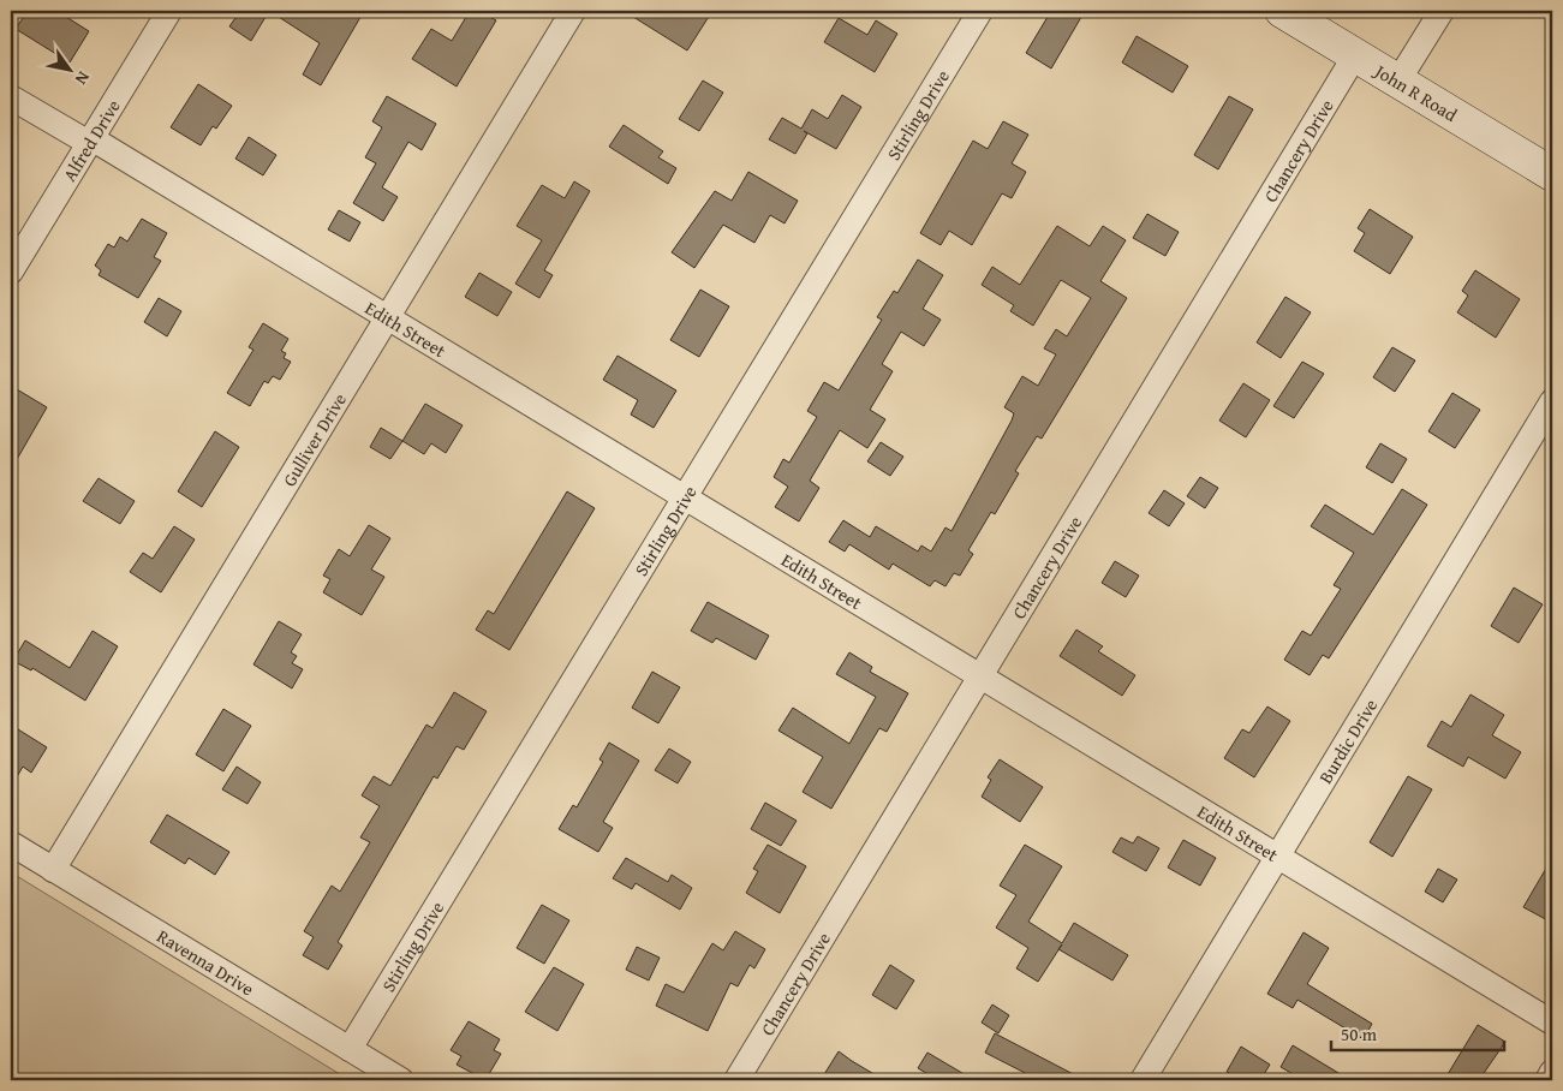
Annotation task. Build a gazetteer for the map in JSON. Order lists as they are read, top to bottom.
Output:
{
  "streets": {
    "main road": ["John R Road"],
    "street": [
      "Stirling Drive",
      "Alfred Drive",
      "Chancery Drive",
      "Edith Street",
      "Gulliver Drive",
      "Burdic Drive",
      "Ravenna Drive"
    ]
  },
  "crossings": [
    ["John R Road", "Chancery Drive"],
    ["Stirling Drive", "Edith Street"],
    ["Stirling Drive", "Ravenna Drive"],
    ["Alfred Drive", "Edith Street"],
    ["Chancery Drive", "Edith Street"],
    ["Edith Street", "Gulliver Drive"],
    ["Edith Street", "Burdic Drive"],
    ["Gulliver Drive", "Ravenna Drive"]
  ],
  "scale_bar": "50 m",
  "north": "bottom right"
}
